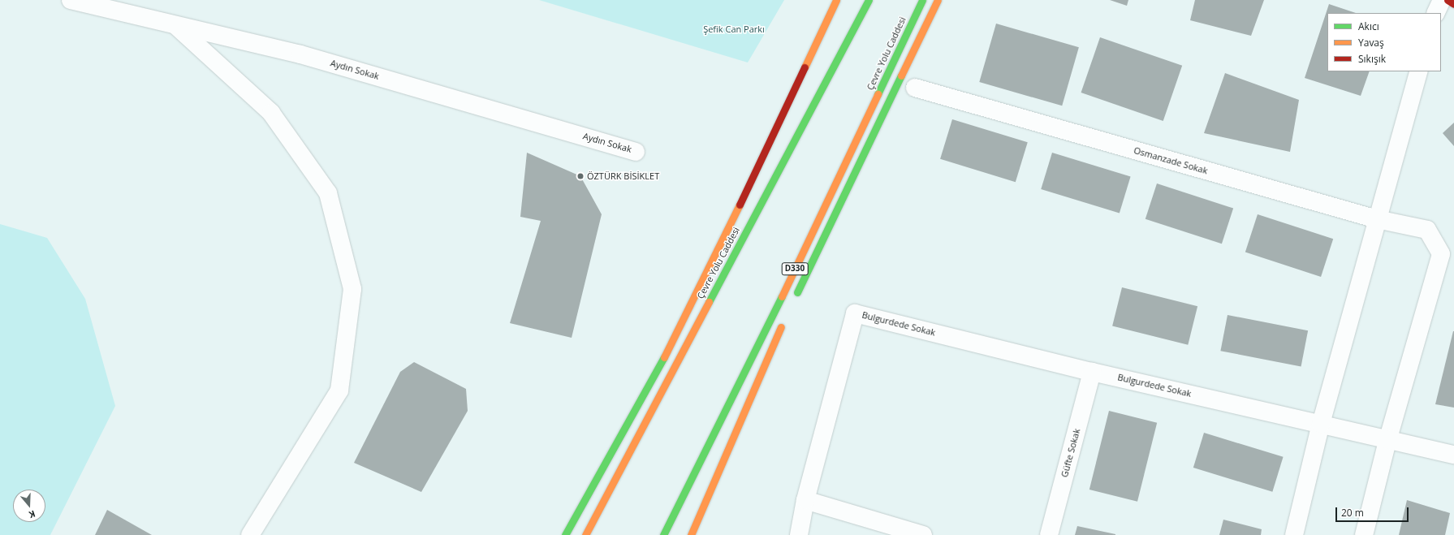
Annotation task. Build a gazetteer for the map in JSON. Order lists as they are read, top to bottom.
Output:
{
  "streets": {
    "main road": ["Çevre Yolu Caddesi", "D330"],
    "street": [
      "Aydın Sokak",
      "Osmanzade Sokak",
      "Bulgurdede Sokak",
      "Güfte Sokak"
    ]
  },
  "crossings": [
    ["Osmanzade Sokak", "Bulgurdede Sokak"],
    ["Bulgurdede Sokak", "Güfte Sokak"]
  ],
  "parks": ["Şefik Can Parkı"],
  "places": ["ÖZTÜRK BİSİKLET"],
  "legend": ["Akıcı", "Yavaş", "Sıkışık"],
  "scale_bar": "20 m",
  "north": "bottom"
}
